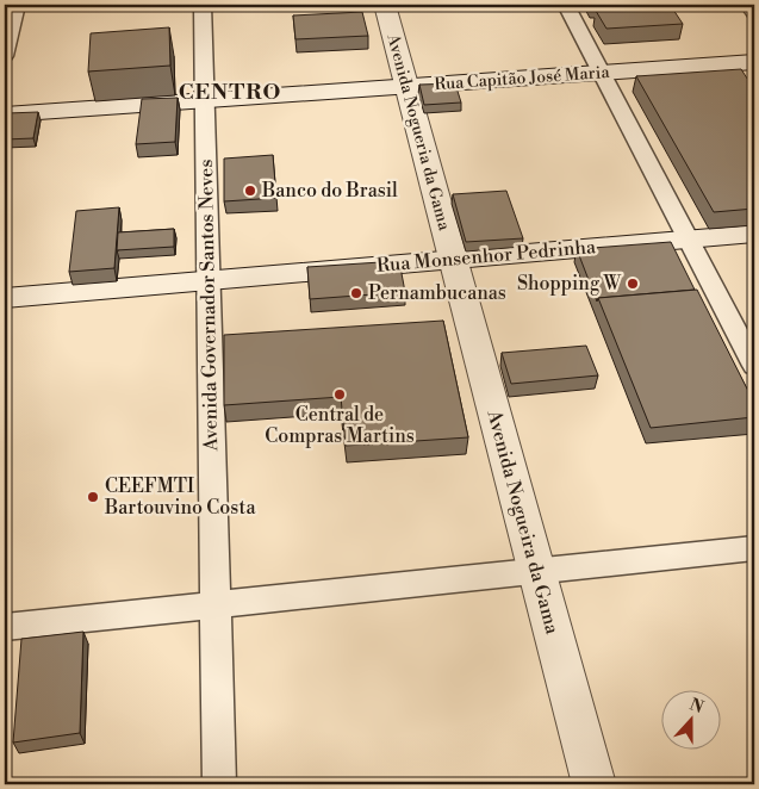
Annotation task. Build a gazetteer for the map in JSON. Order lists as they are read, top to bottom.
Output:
{
  "streets": {
    "main road": [
      "Rua Capitão José Maria",
      "Avenida Nogueria da Gama",
      "Rua Monsenhor Pedrinha",
      "Avenida Nogueira da Gama"
    ],
    "street": ["Avenida Governador Santos Neves"]
  },
  "crossings": [
    ["Rua Capitão José Maria", "Avenida Nogueria da Gama"],
    ["Rua Capitão José Maria", "Avenida Governador Santos Neves"],
    ["Avenida Nogueria da Gama", "Rua Monsenhor Pedrinha"],
    ["Avenida Nogueria da Gama", "Avenida Nogueira da Gama"],
    ["Rua Monsenhor Pedrinha", "Avenida Governador Santos Neves"],
    ["Rua Monsenhor Pedrinha", "Avenida Nogueira da Gama"]
  ],
  "districts": ["CENTRO"],
  "places": [
    "Banco do Brasil",
    "Shopping W",
    "Pernambucanas",
    "Central de Compras Martins",
    "CEEFMTI Bartouvino Costa"
  ],
  "north": "top"
}
